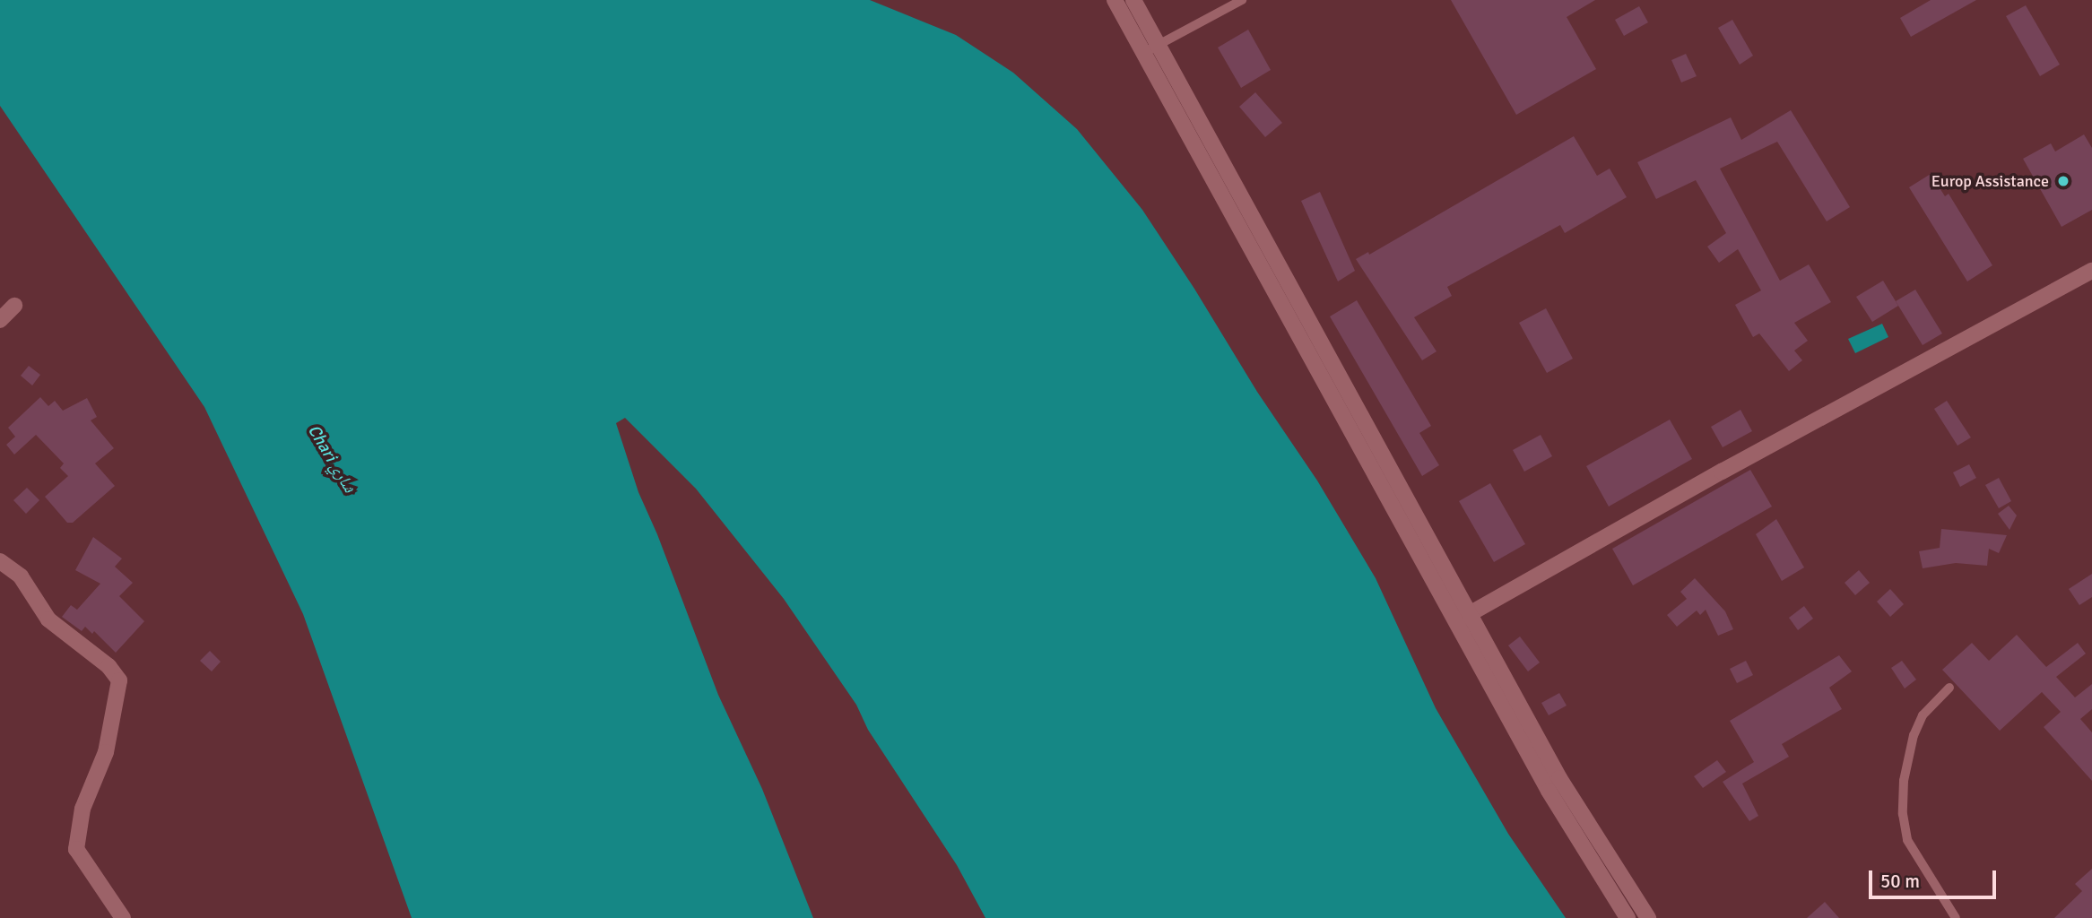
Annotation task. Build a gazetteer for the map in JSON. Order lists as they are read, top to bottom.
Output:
{
  "water": ["Chari شاري"],
  "places": ["Europ Assistance"],
  "scale_bar": "50 m"
}
